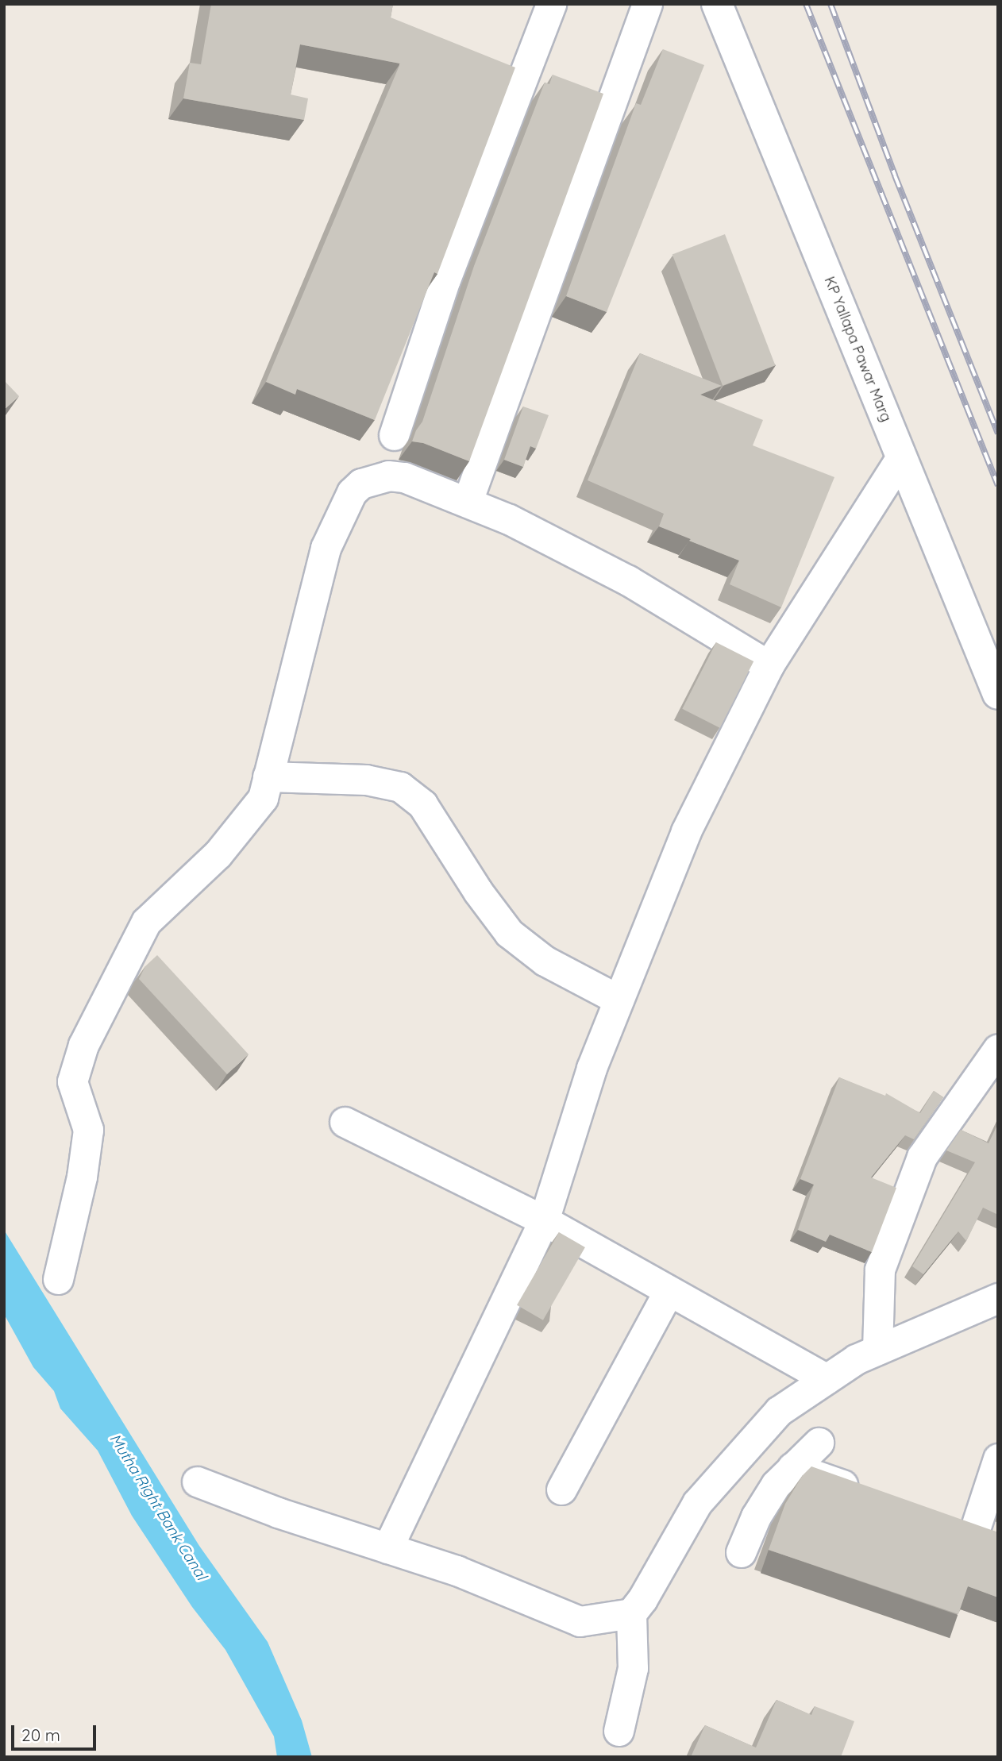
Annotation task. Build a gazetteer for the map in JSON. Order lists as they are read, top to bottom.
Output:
{
  "streets": {
    "street": ["KP Yallapa Pawar Marg"]
  },
  "water": ["Mutha Right Bank Canal"],
  "scale_bar": "20 m"
}
